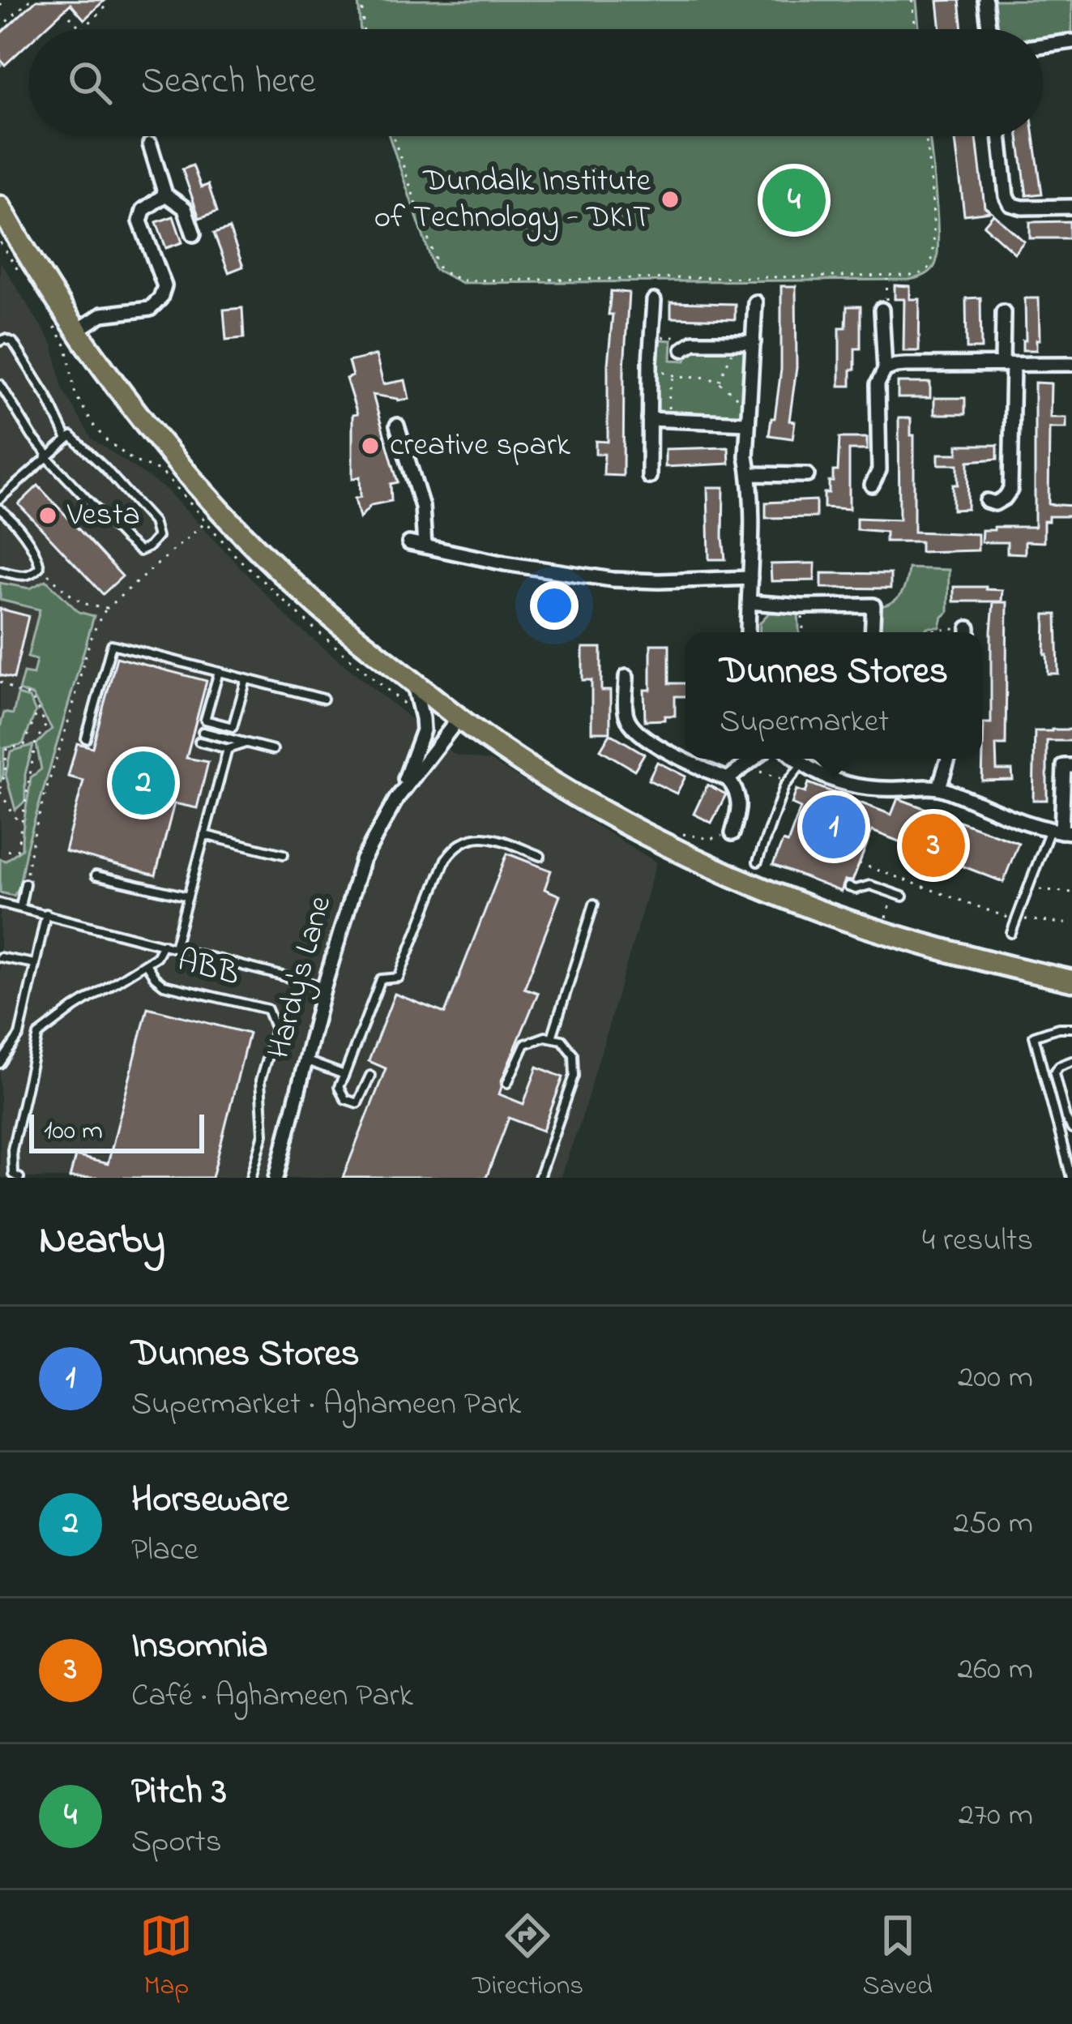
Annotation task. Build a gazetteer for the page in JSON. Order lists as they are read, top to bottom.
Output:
{
  "streets": {
    "street": ["Hardy's Lane"],
    "lane": ["ABB"]
  },
  "places": ["Dundalk Institute of Technology - DKIT", "creative spark", "Vesta"],
  "scale_bar": "100 m",
  "page": {
    "search": "Search here",
    "pins": [
      "4",
      "2",
      "1",
      "3"
    ],
    "popup": ["Dunnes Stores", "Supermarket"],
    "scale": "100 m",
    "heading": ["Nearby", "4 results"],
    "list": [
      {
        "mark": "1",
        "name": "Dunnes Stores",
        "note": "Supermarket · Aghameen Park",
        "value": "200 m"
      },
      {
        "mark": "2",
        "name": "Horseware",
        "note": "Place",
        "value": "250 m"
      },
      {
        "mark": "3",
        "name": "Insomnia",
        "note": "Café · Aghameen Park",
        "value": "260 m"
      },
      {
        "mark": "4",
        "name": "Pitch 3",
        "note": "Sports",
        "value": "270 m"
      }
    ],
    "nav": ["Map", "Directions", "Saved"]
  }
}
